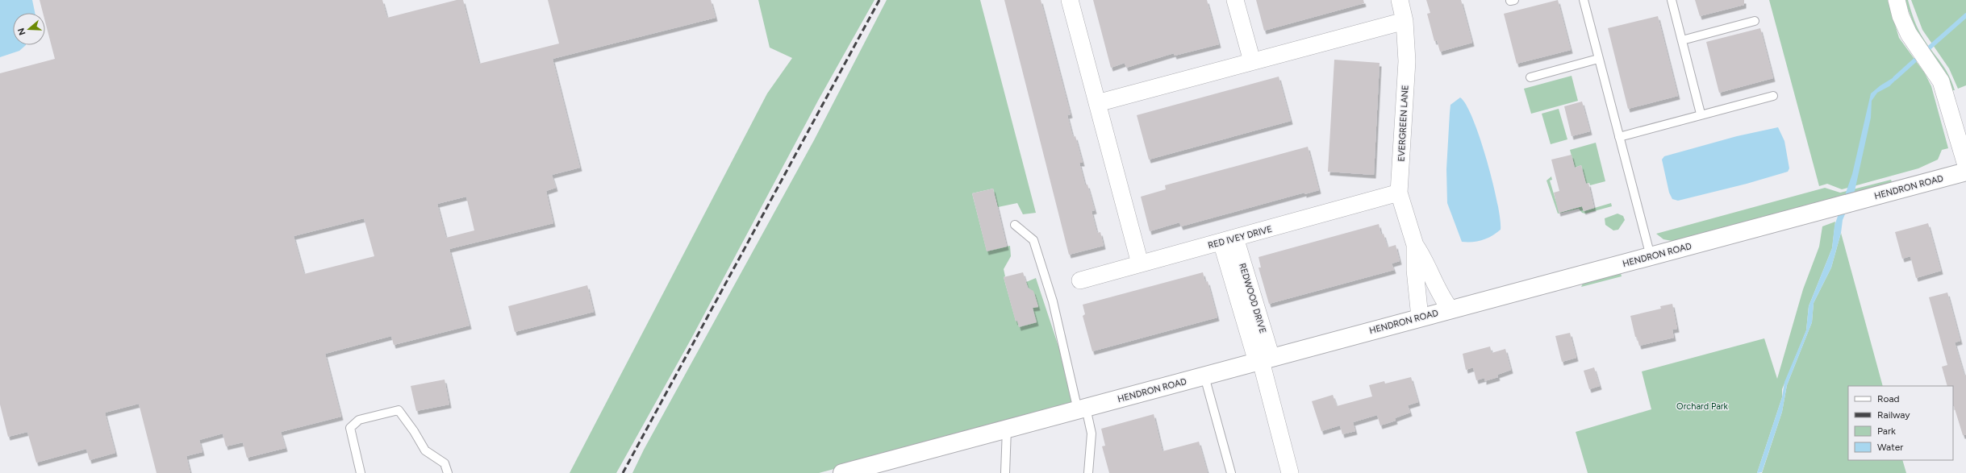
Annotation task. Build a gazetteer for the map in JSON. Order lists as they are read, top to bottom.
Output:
{
  "streets": {
    "street": [
      "EVERGREEN LANE",
      "HENDRON ROAD",
      "RED IVEY DRIVE",
      "REDWOOD DRIVE"
    ]
  },
  "crossings": [
    ["EVERGREEN LANE", "HENDRON ROAD"],
    ["EVERGREEN LANE", "RED IVEY DRIVE"],
    ["HENDRON ROAD", "REDWOOD DRIVE"],
    ["RED IVEY DRIVE", "REDWOOD DRIVE"]
  ],
  "parks": ["Orchard Park"],
  "legend": [
    "Road",
    "Railway",
    "Park",
    "Water"
  ],
  "north": "left"
}
